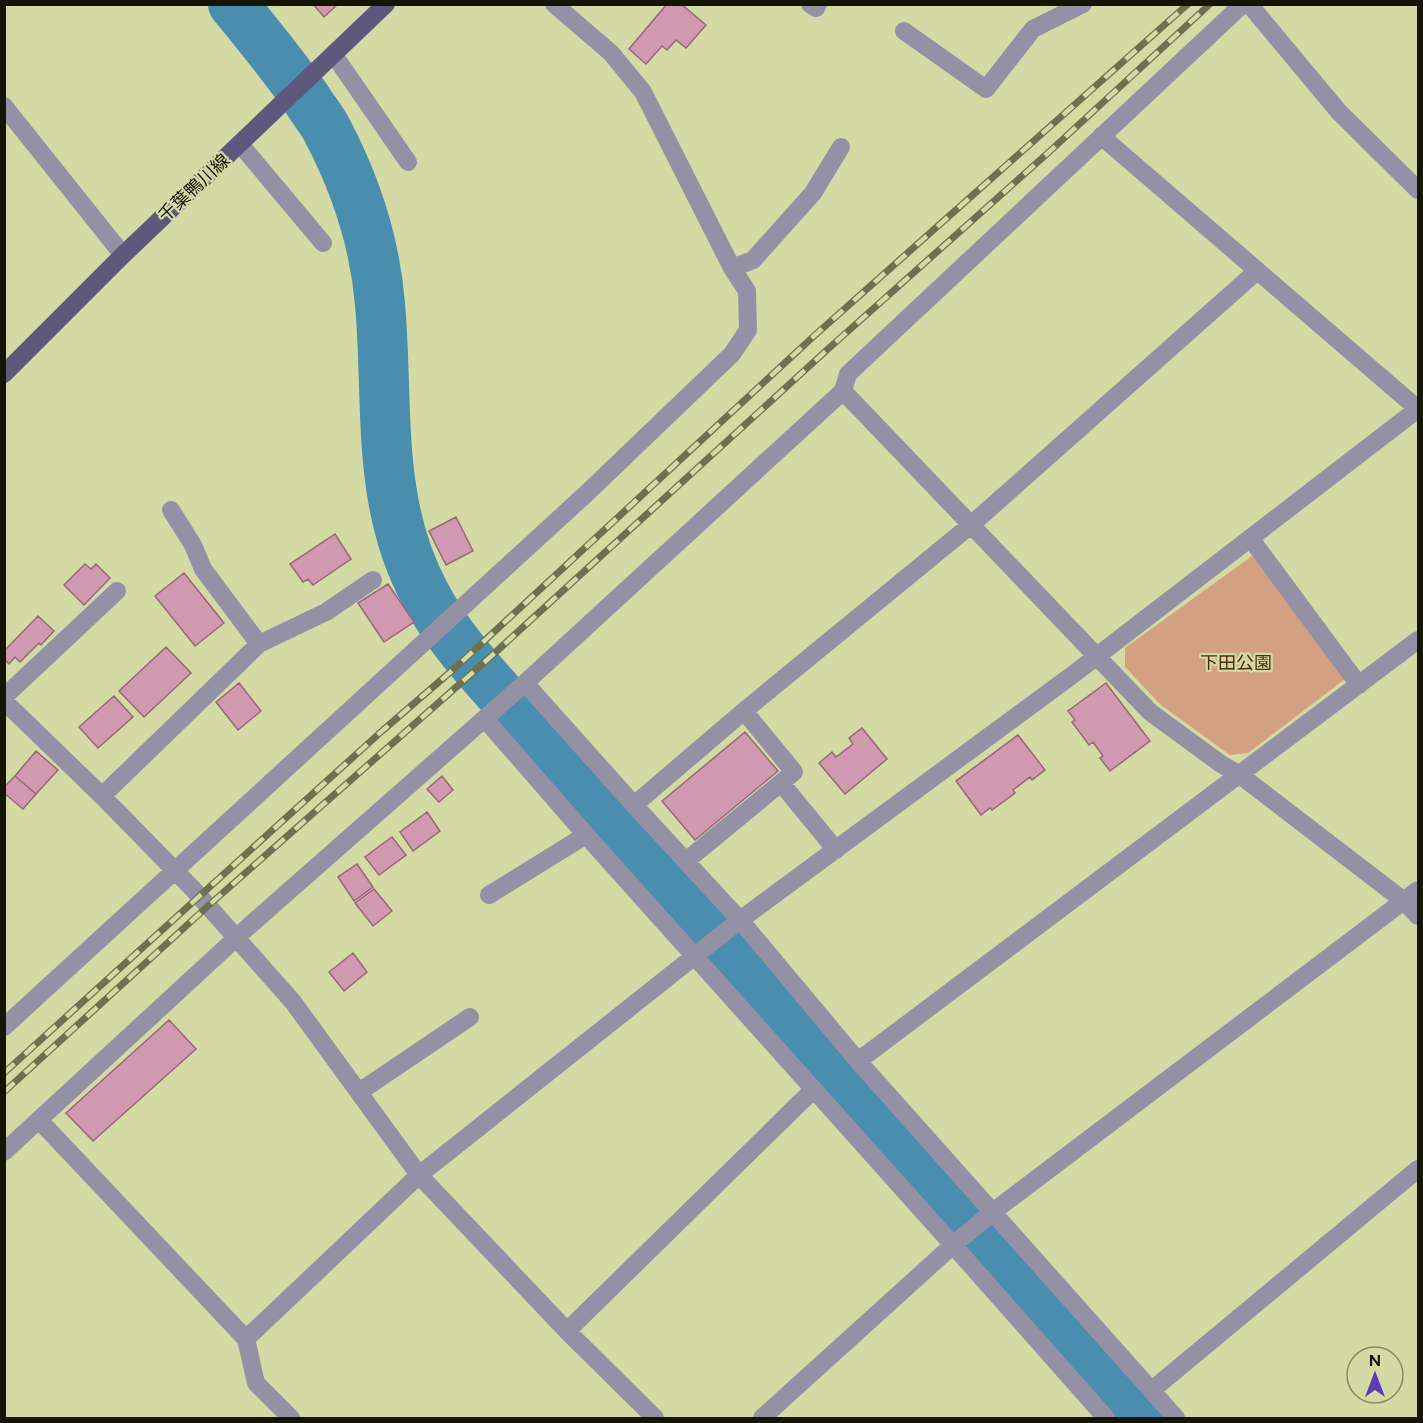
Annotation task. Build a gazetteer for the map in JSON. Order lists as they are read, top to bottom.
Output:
{
  "streets": {
    "main road": ["千葉鴨川線"]
  },
  "parks": ["下田公園"],
  "north": "top"
}
